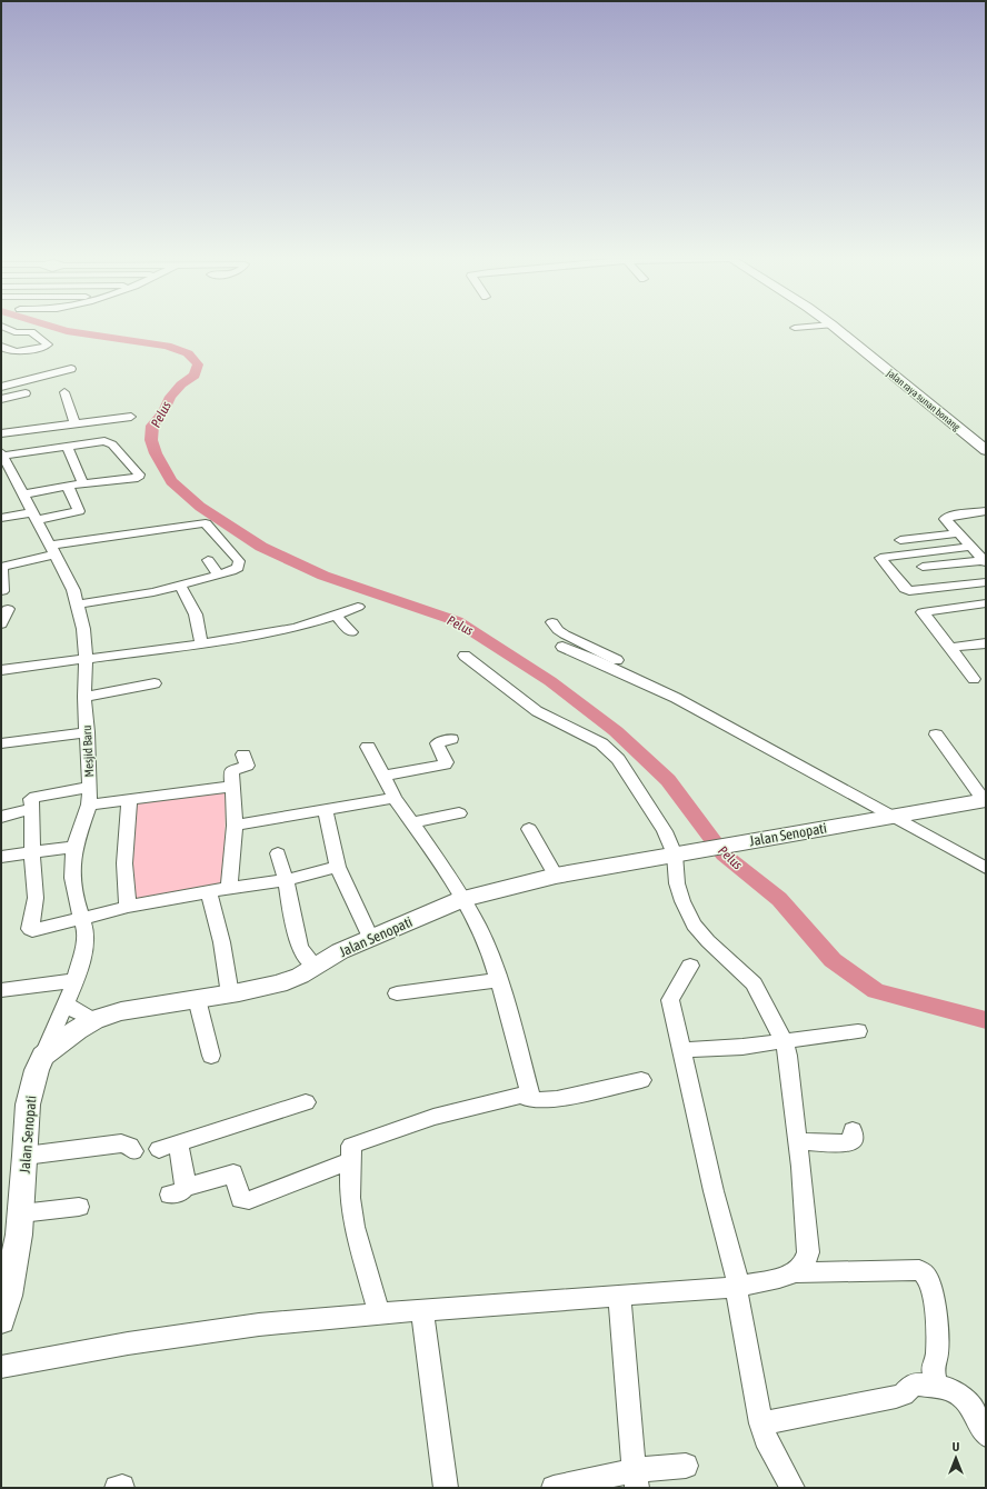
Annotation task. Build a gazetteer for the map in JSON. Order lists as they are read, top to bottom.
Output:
{
  "streets": {
    "main road": ["jalan raya sunan bonang", "Jalan Senopati"],
    "street": ["Mesjid Baru"]
  },
  "crossings": [
    ["Mesjid Baru", "Jalan Senopati"]
  ],
  "water": ["Pelus"],
  "north": "top"
}
